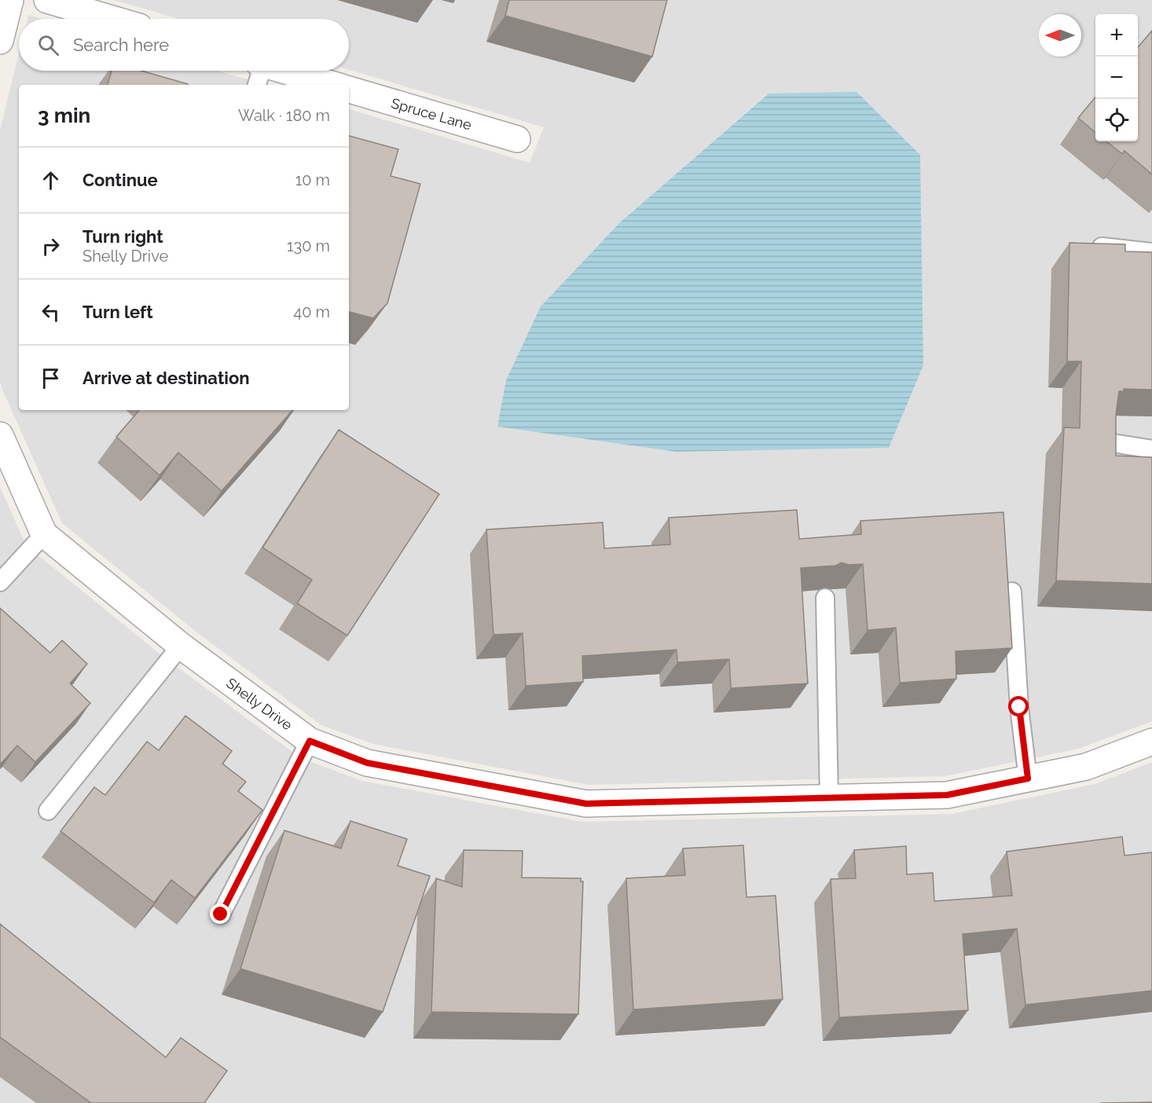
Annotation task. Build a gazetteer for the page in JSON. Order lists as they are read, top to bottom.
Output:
{
  "streets": {
    "street": ["Spruce Lane", "Shelly Drive"]
  },
  "north": "left",
  "page": {
    "map_buttons": ["+", "−"],
    "search": "Search here",
    "heading": ["3 min", "Walk · 180 m"],
    "list": [
      ["Continue", "10 m"],
      ["Turn right", "Shelly Drive", "130 m"],
      ["Turn left", "40 m"],
      "Arrive at destination"
    ]
  }
}
